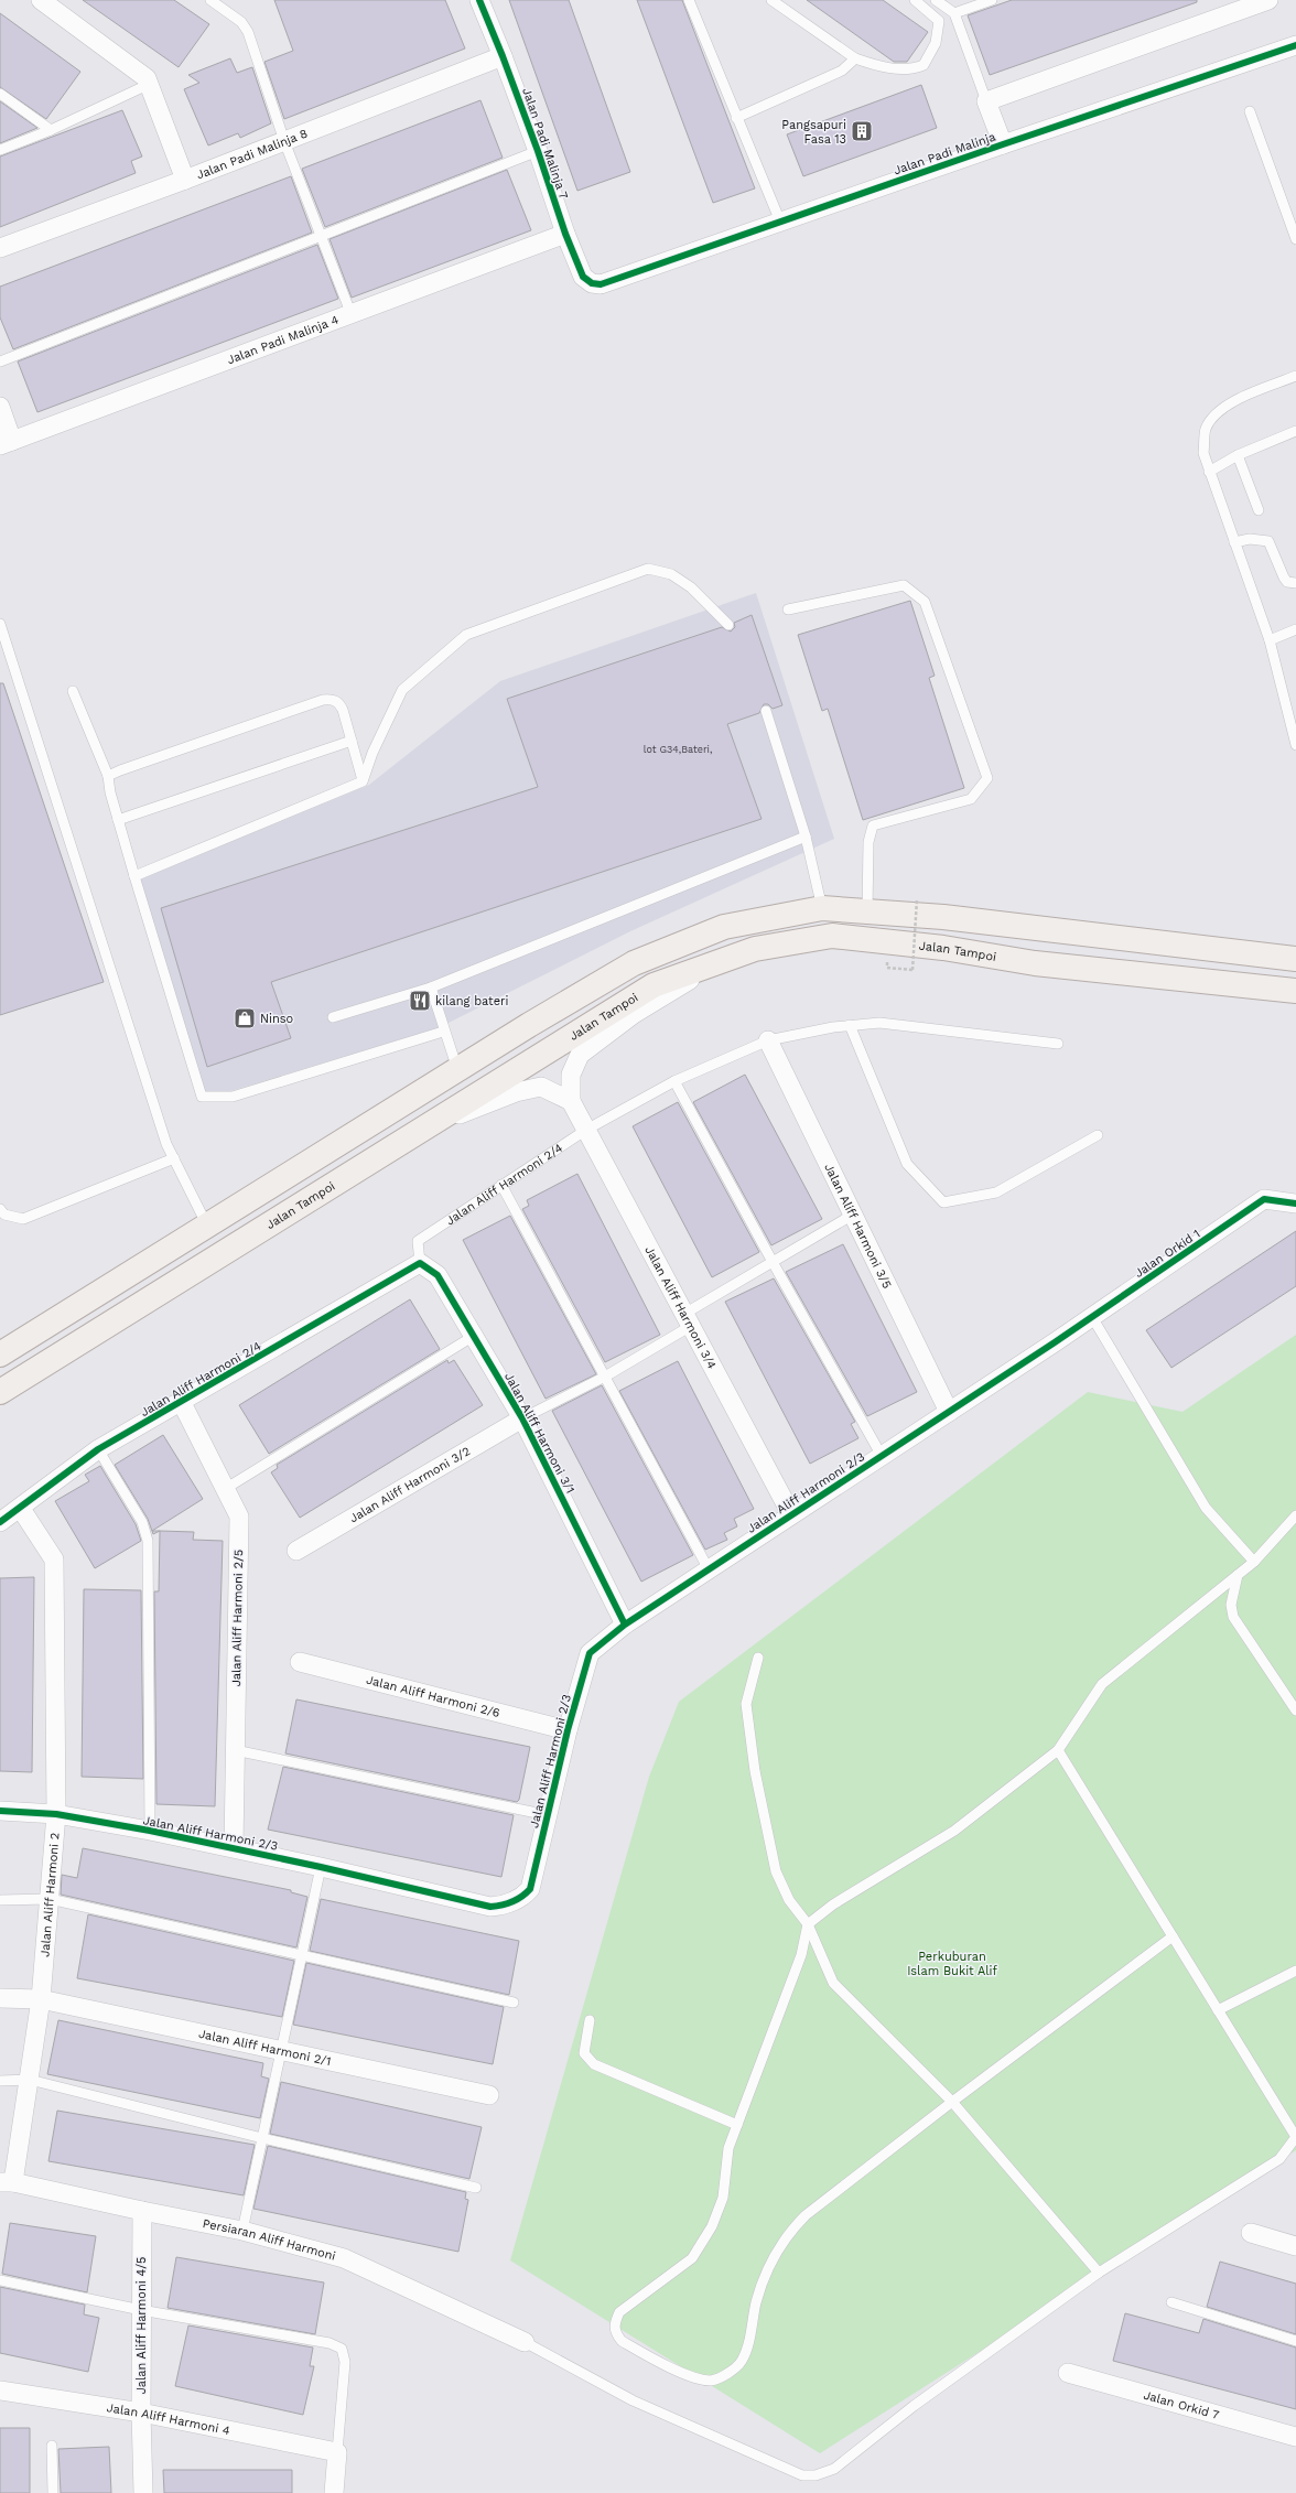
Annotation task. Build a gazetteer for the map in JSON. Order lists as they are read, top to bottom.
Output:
{
  "streets": {
    "main road": ["Jalan Tampoi"],
    "street": [
      "Jalan Padi Malinja 7",
      "Jalan Padi Malinja",
      "Jalan Padi Malinja 8",
      "Jalan Padi Malinja 4",
      "Jalan Aliff Harmoni 2/4",
      "Jalan Aliff Harmoni 3/5",
      "Jalan Orkid 1",
      "Jalan Aliff Harmoni 3/4",
      "Jalan Aliff Harmoni 3/1",
      "Jalan Aliff Harmoni 3/2",
      "Jalan Aliff Harmoni 2/3",
      "Jalan Aliff Harmoni 2/5",
      "Jalan Aliff Harmoni 2/6",
      "Jalan Aliff Harmoni 2",
      "Jalan Aliff Harmoni 2/1",
      "Persiaran Aliff Harmoni",
      "Jalan Aliff Harmoni 4/5",
      "Jalan Orkid 7",
      "Jalan Aliff Harmoni 4"
    ]
  },
  "crossings": [
    ["Jalan Padi Malinja 7", "Jalan Padi Malinja"],
    ["Jalan Padi Malinja 7", "Jalan Padi Malinja 8"],
    ["Jalan Padi Malinja 7", "Jalan Padi Malinja 4"],
    ["Jalan Tampoi", "Jalan Aliff Harmoni 3/4"],
    ["Jalan Aliff Harmoni 2/4", "Jalan Aliff Harmoni 3/5"],
    ["Jalan Aliff Harmoni 2/4", "Jalan Aliff Harmoni 3/4"],
    ["Jalan Aliff Harmoni 2/4", "Jalan Aliff Harmoni 3/1"],
    ["Jalan Aliff Harmoni 2/4", "Jalan Aliff Harmoni 2/5"],
    ["Jalan Aliff Harmoni 2/4", "Jalan Aliff Harmoni 2"],
    ["Jalan Aliff Harmoni 3/5", "Jalan Aliff Harmoni 2/3"],
    ["Jalan Orkid 1", "Jalan Aliff Harmoni 2/3"],
    ["Jalan Aliff Harmoni 3/4", "Jalan Aliff Harmoni 2/3"],
    ["Jalan Aliff Harmoni 3/1", "Jalan Aliff Harmoni 3/2"],
    ["Jalan Aliff Harmoni 3/1", "Jalan Aliff Harmoni 2/3"],
    ["Jalan Aliff Harmoni 2/3", "Jalan Aliff Harmoni 2/5"],
    ["Jalan Aliff Harmoni 2/3", "Jalan Aliff Harmoni 2/6"],
    ["Jalan Aliff Harmoni 2/3", "Jalan Aliff Harmoni 2"],
    ["Jalan Aliff Harmoni 2", "Jalan Aliff Harmoni 2/1"],
    ["Jalan Aliff Harmoni 2", "Persiaran Aliff Harmoni"],
    ["Persiaran Aliff Harmoni", "Jalan Aliff Harmoni 4/5"],
    ["Jalan Aliff Harmoni 4/5", "Jalan Aliff Harmoni 4"]
  ],
  "parks": ["Perkuburan Islam Bukit Alif"],
  "places": {
    "building": ["Pangsapuri Fasa 13"],
    "restaurant": ["kilang bateri"],
    "shop": ["Ninso"]
  },
  "house_numbers": ["lot G34,Bateri,"]
}
